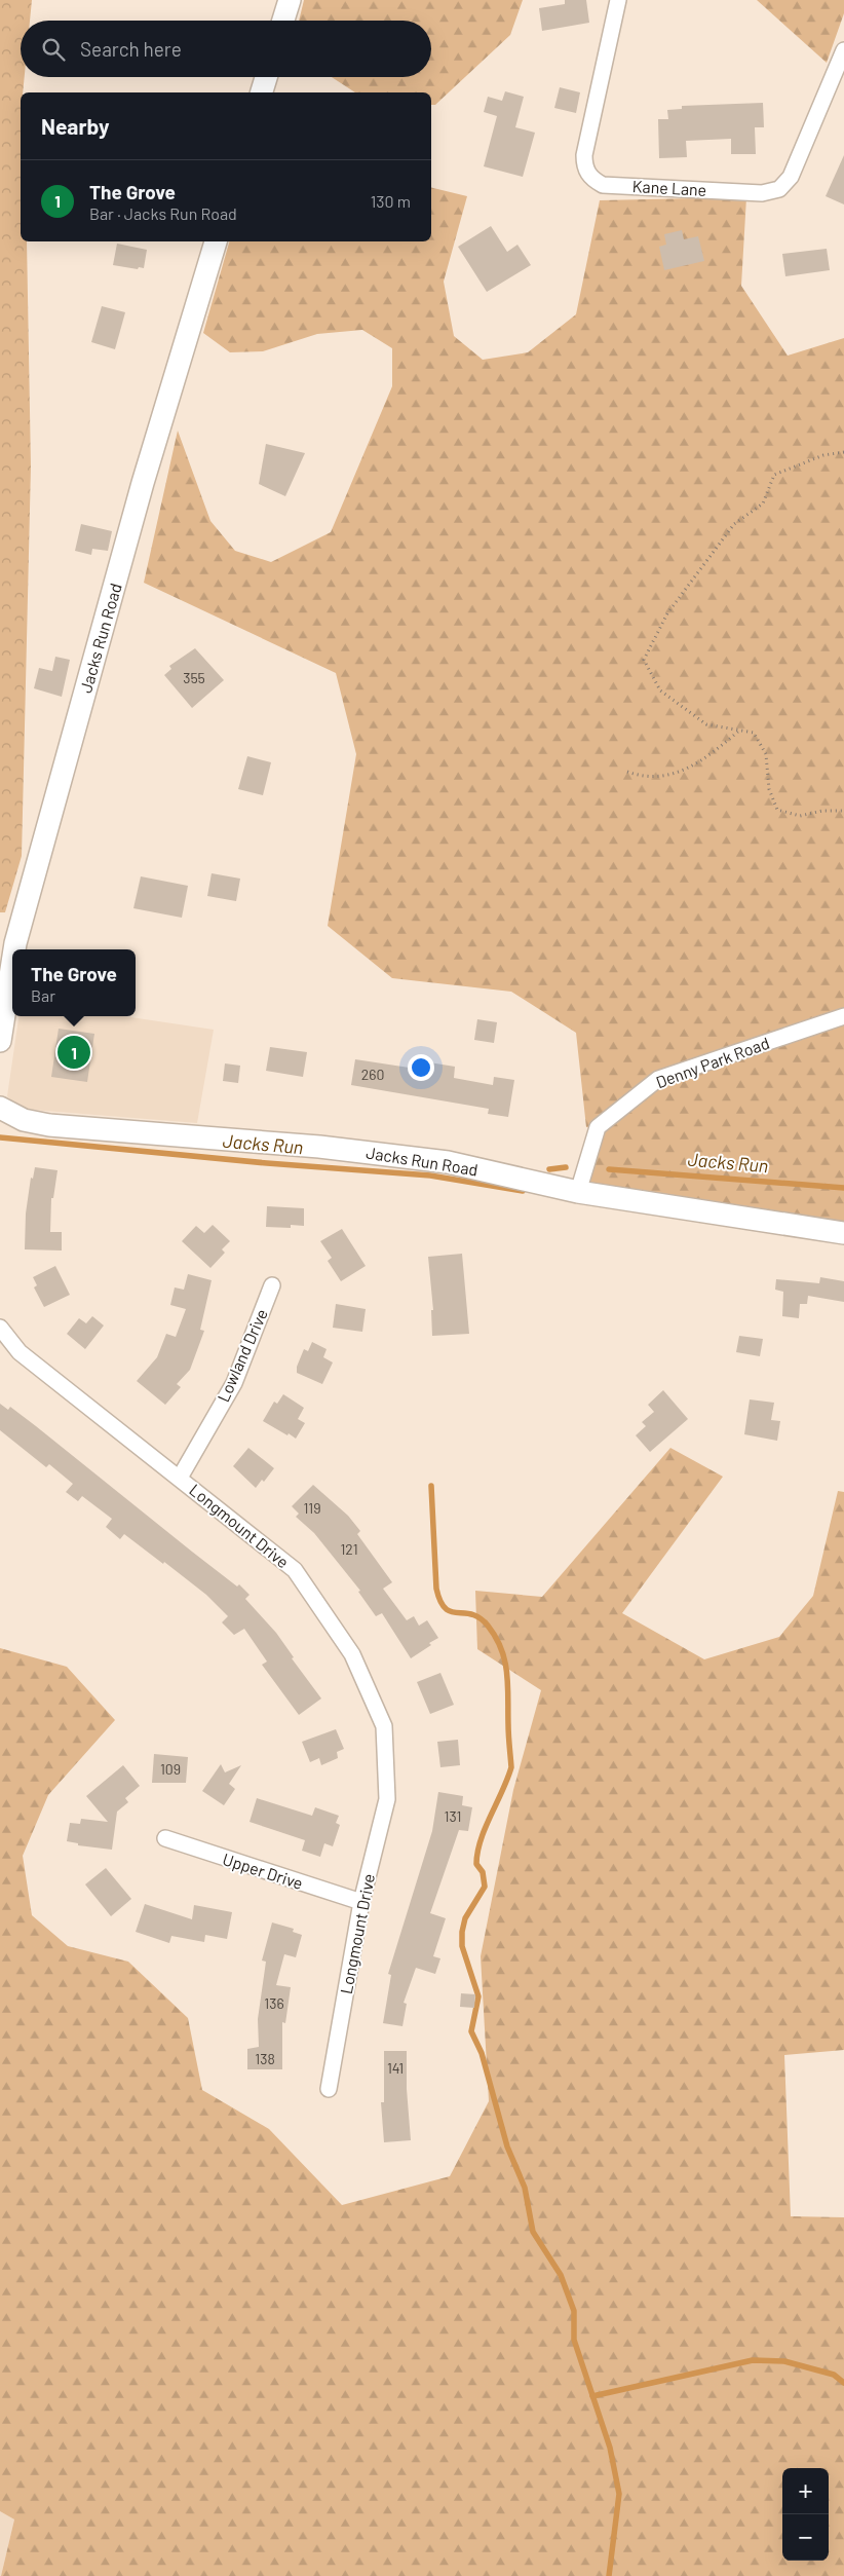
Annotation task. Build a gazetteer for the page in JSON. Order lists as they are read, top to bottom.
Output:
{
  "streets": {
    "street": [
      "Kane Lane",
      "Jacks Run Road",
      "Denny Park Road",
      "Lowland Drive",
      "Longmount Drive",
      "Upper Drive"
    ]
  },
  "crossings": [
    ["Jacks Run Road", "Denny Park Road"],
    ["Lowland Drive", "Longmount Drive"],
    ["Longmount Drive", "Upper Drive"]
  ],
  "water": ["Jacks Run"],
  "house_numbers": [
    "355",
    "260",
    "119",
    "121",
    "109",
    "131",
    "136",
    "138",
    "141"
  ],
  "page": {
    "search": "Search here",
    "heading": "Nearby",
    "list": [
      {
        "mark": "1",
        "name": "The Grove",
        "note": "Bar · Jacks Run Road",
        "value": "130 m"
      }
    ],
    "popup": ["The Grove", "Bar"],
    "pins": "1",
    "map_buttons": ["+", "−"]
  }
}
